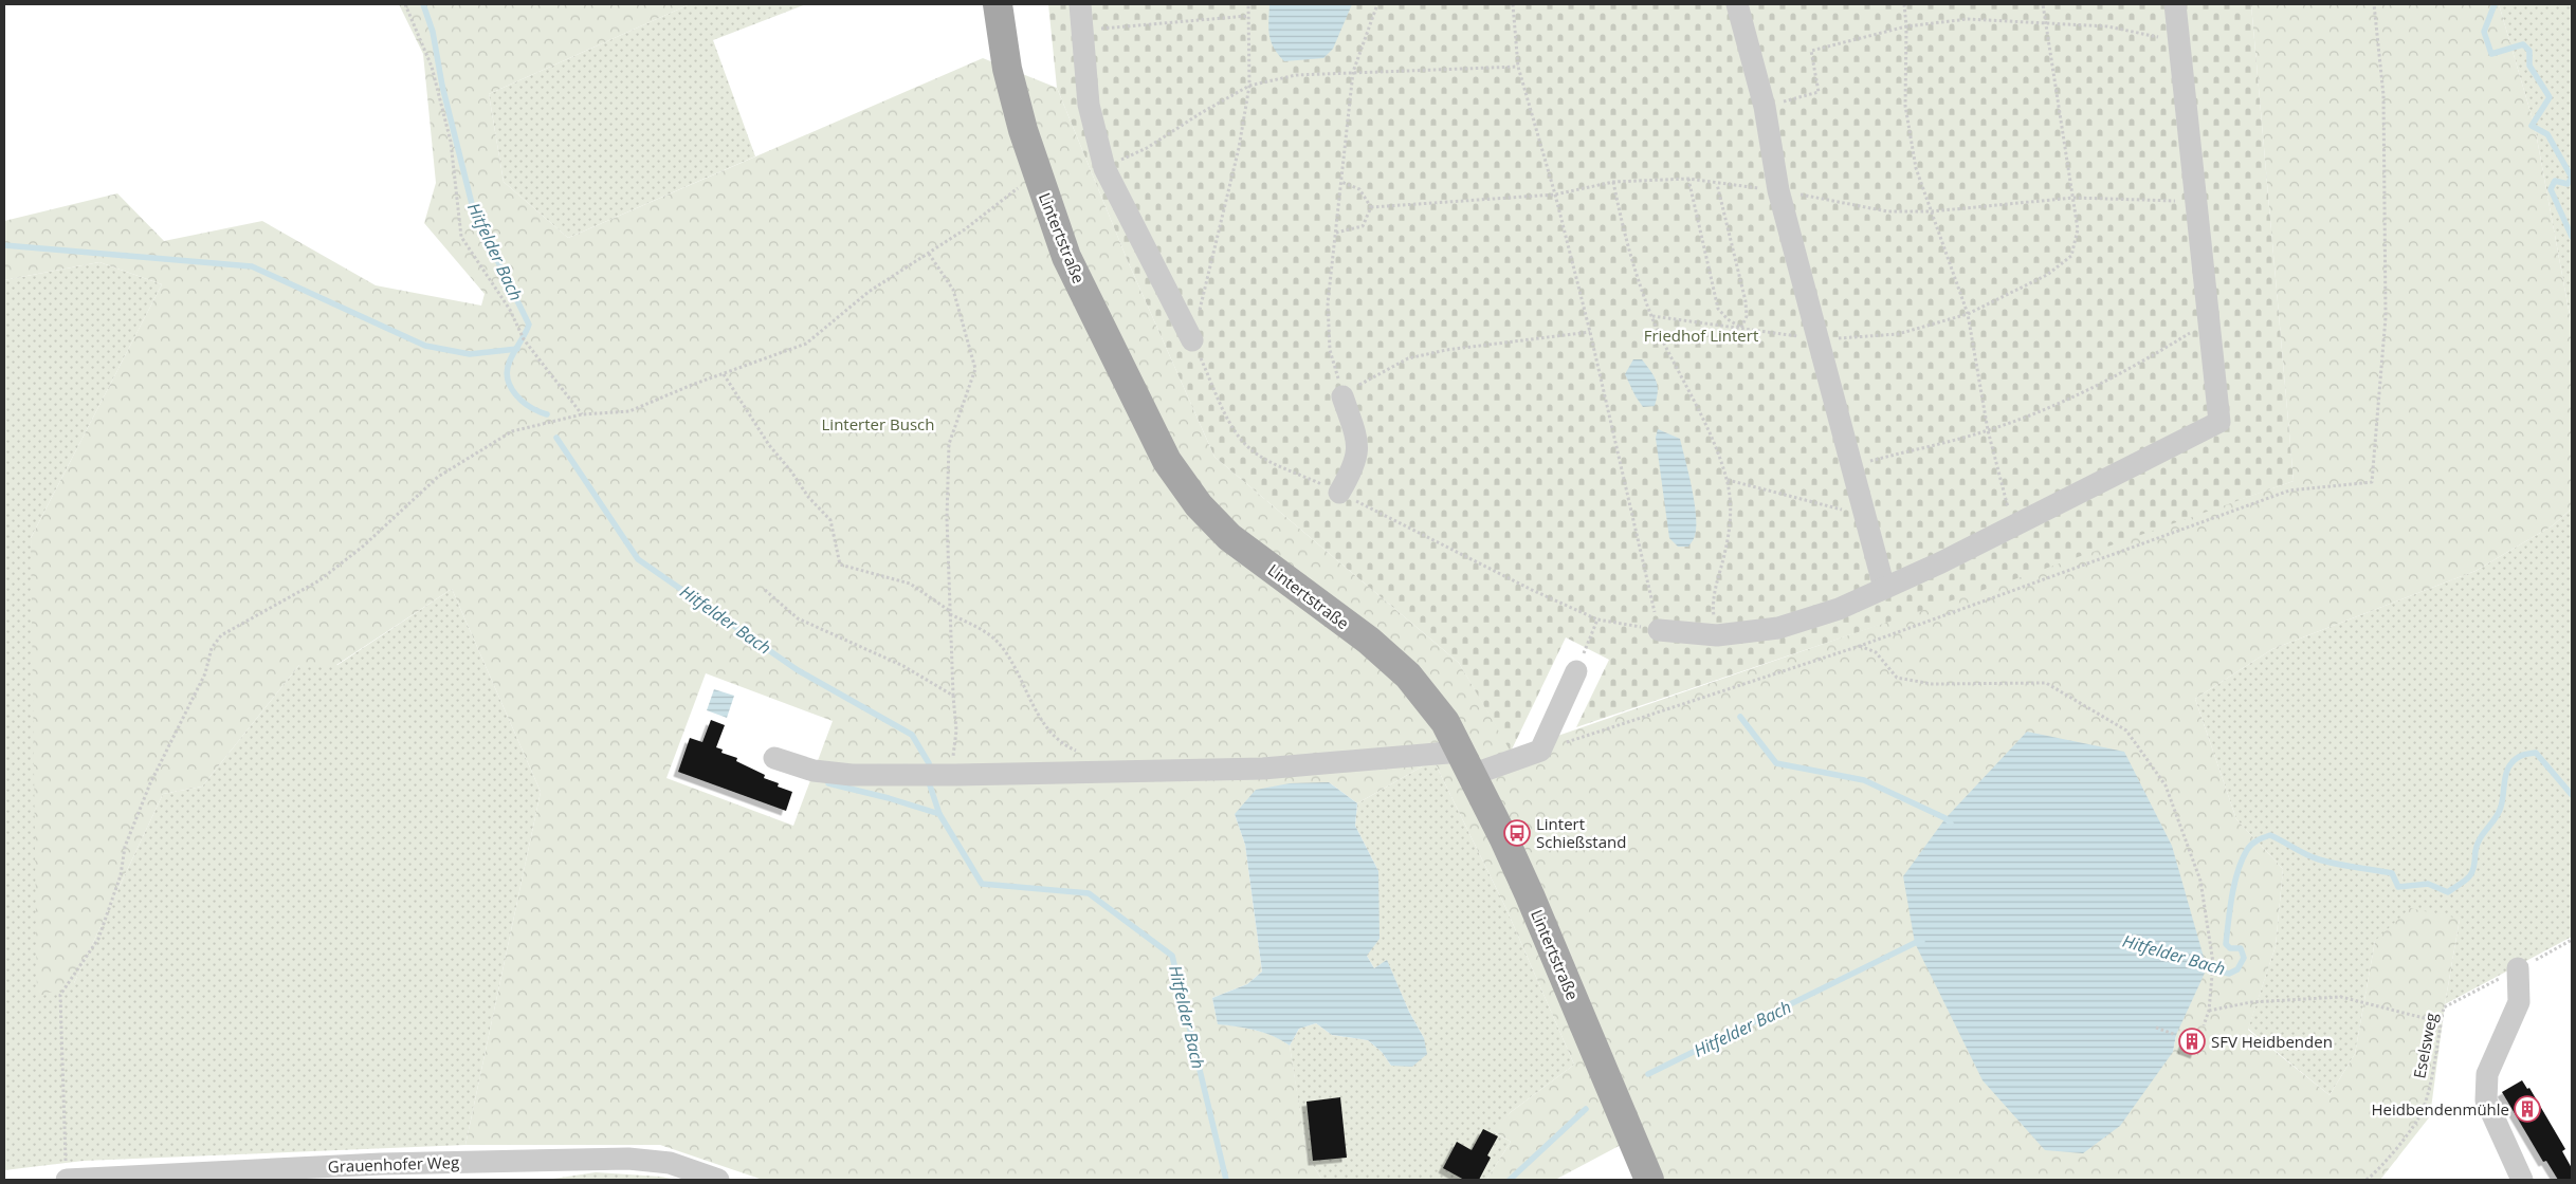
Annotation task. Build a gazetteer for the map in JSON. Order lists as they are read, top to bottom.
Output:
{
  "streets": {
    "main road": ["Lintertstraße"],
    "street": ["Grauenhofer Weg"],
    "path": ["Eselsweg"]
  },
  "water": ["Hitfelder Bach"],
  "parks": ["Friedhof Lintert", "Linterter Busch"],
  "places": {
    "bus stop": ["Lintert Schießstand"],
    "building": ["SFV Heidbenden", "Heidbendenmühle"]
  }
}
